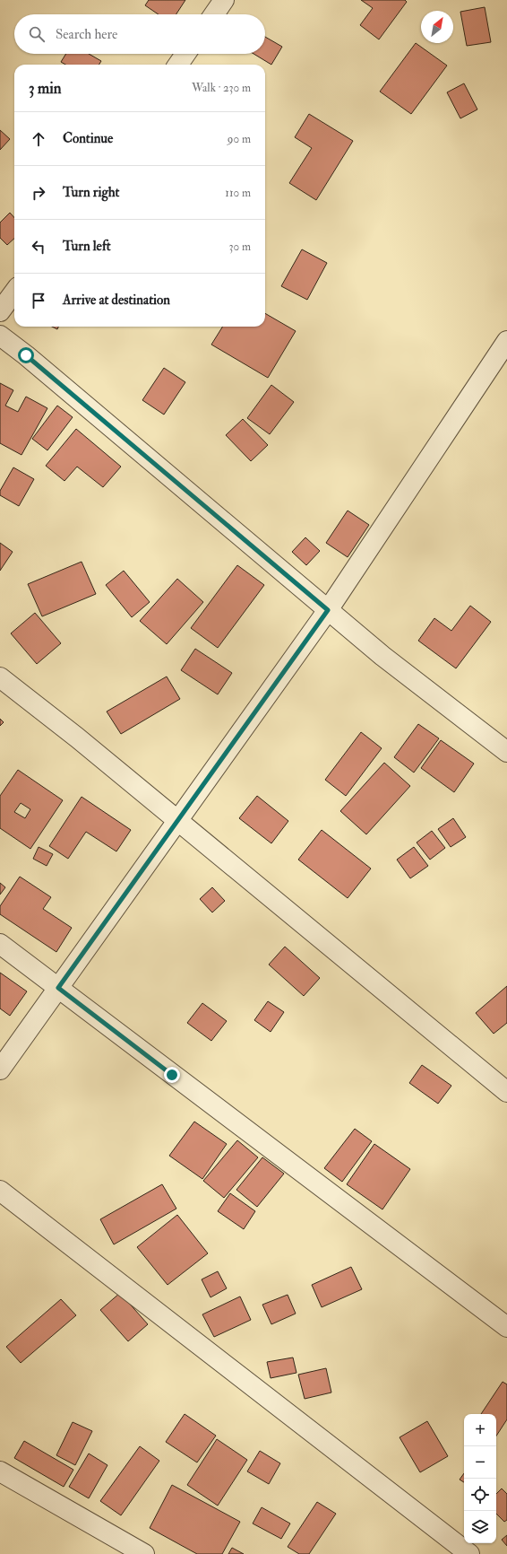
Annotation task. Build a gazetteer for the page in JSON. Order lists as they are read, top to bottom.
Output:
{
  "north": "top right",
  "page": {
    "search": "Search here",
    "heading": ["3 min", "Walk · 230 m"],
    "list": [
      ["Continue", "90 m"],
      ["Turn right", "110 m"],
      ["Turn left", "30 m"],
      "Arrive at destination"
    ],
    "map_buttons": ["+", "−"]
  }
}
